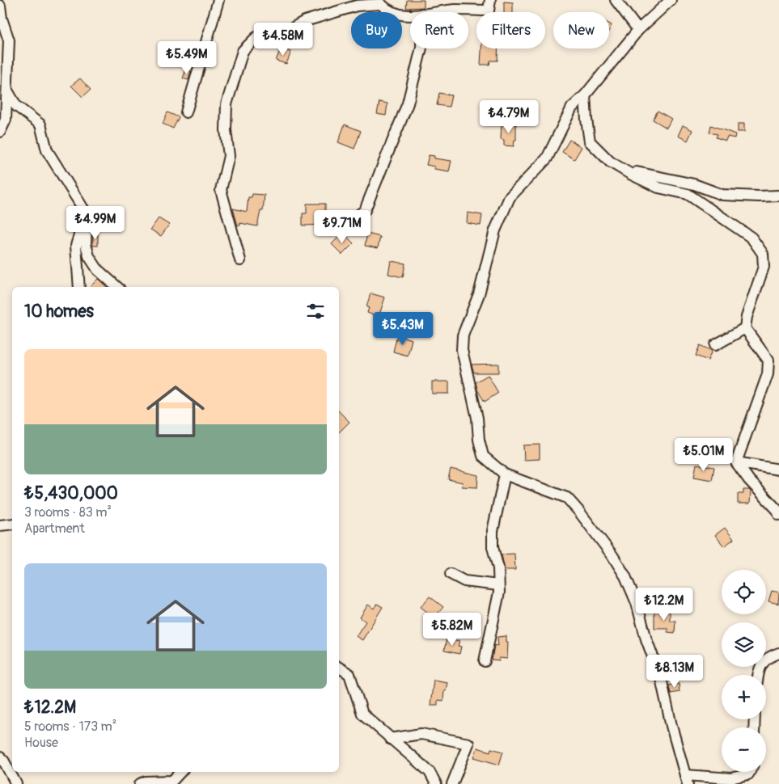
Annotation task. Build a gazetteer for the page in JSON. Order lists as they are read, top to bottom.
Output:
{
  "page": {
    "chip": [
      "Buy",
      "Rent",
      "Filters",
      "New"
    ],
    "price": [
      "₺4.58M",
      "₺5.49M",
      "₺4.79M",
      "₺4.99M",
      "₺9.71M",
      "₺5.43M",
      "₺5.01M",
      "₺12.2M",
      "₺5.82M",
      "₺8.13M"
    ],
    "heading": "10 homes",
    "list": [
      {
        "name": "₺5,430,000",
        "note": "3 rooms · 83 m² · Apartment"
      },
      {
        "name": "₺12.2M",
        "note": "5 rooms · 173 m² · House"
      }
    ],
    "map_buttons": ["+", "−"]
  }
}
